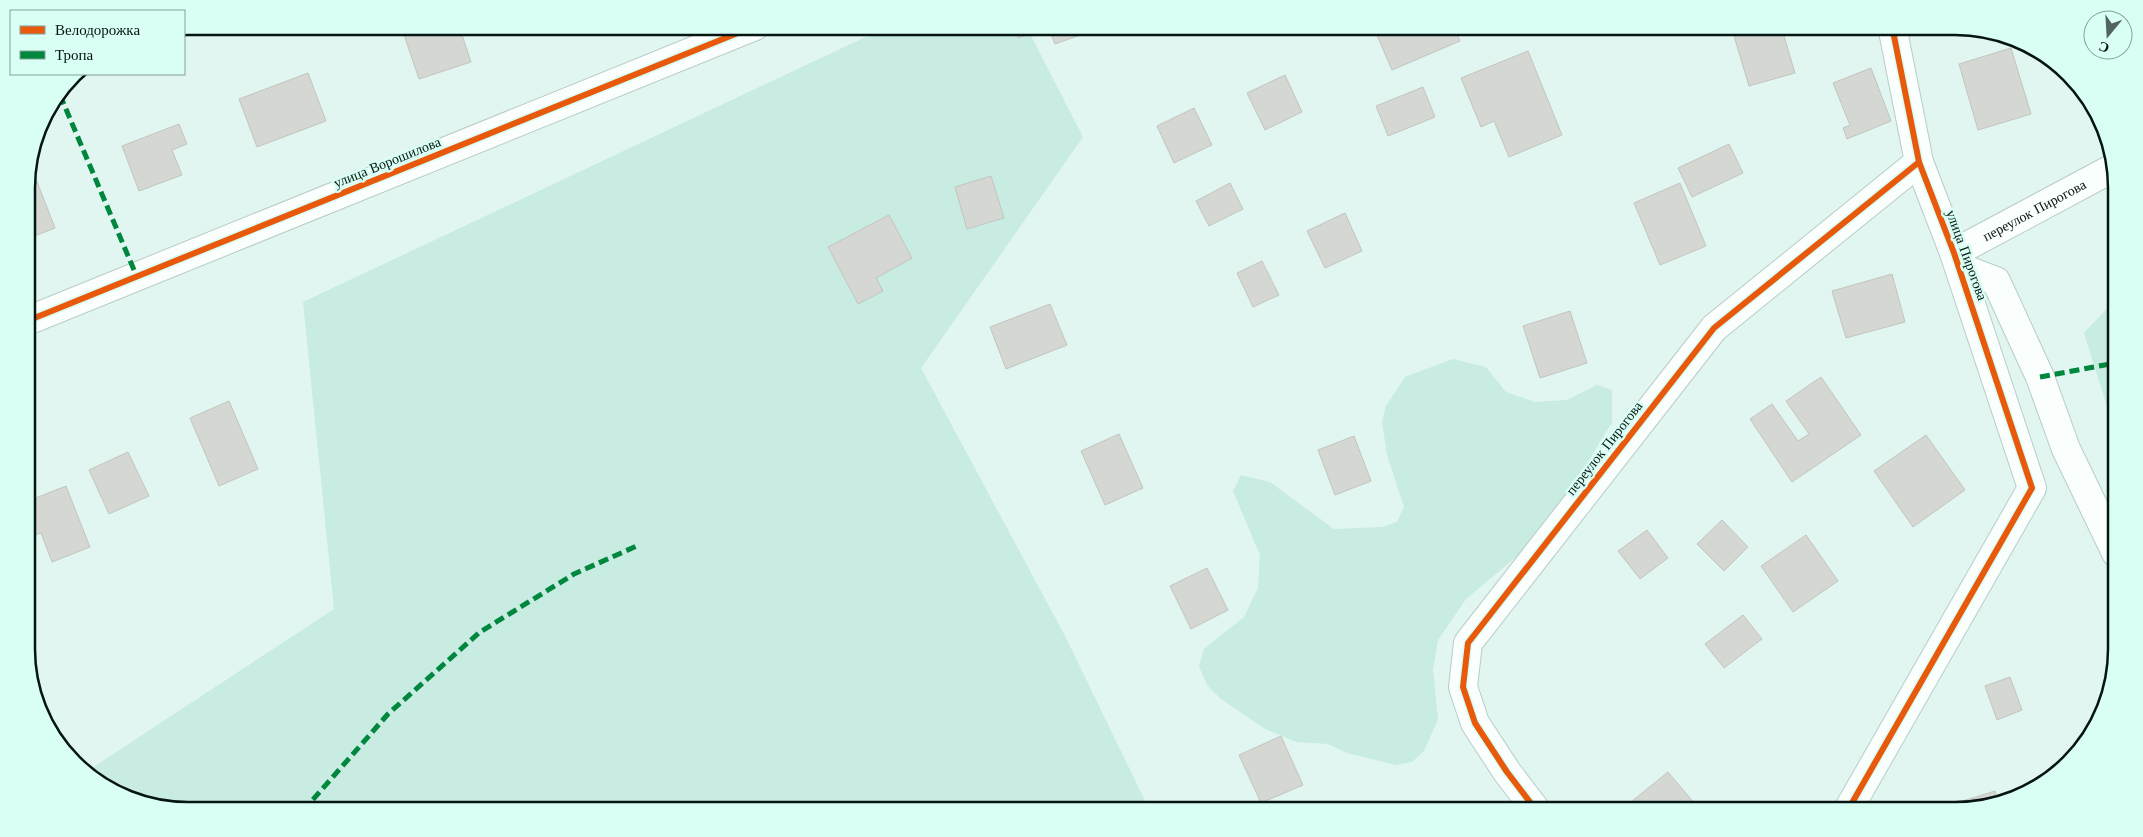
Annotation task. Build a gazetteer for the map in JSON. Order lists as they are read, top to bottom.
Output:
{
  "streets": {
    "street": ["улица Ворошилова", "переулок Пирогова", "улица Пирогова"]
  },
  "crossings": [
    ["переулок Пирогова", "улица Пирогова"]
  ],
  "legend": ["Велодорожка", "Тропа"],
  "north": "bottom"
}
